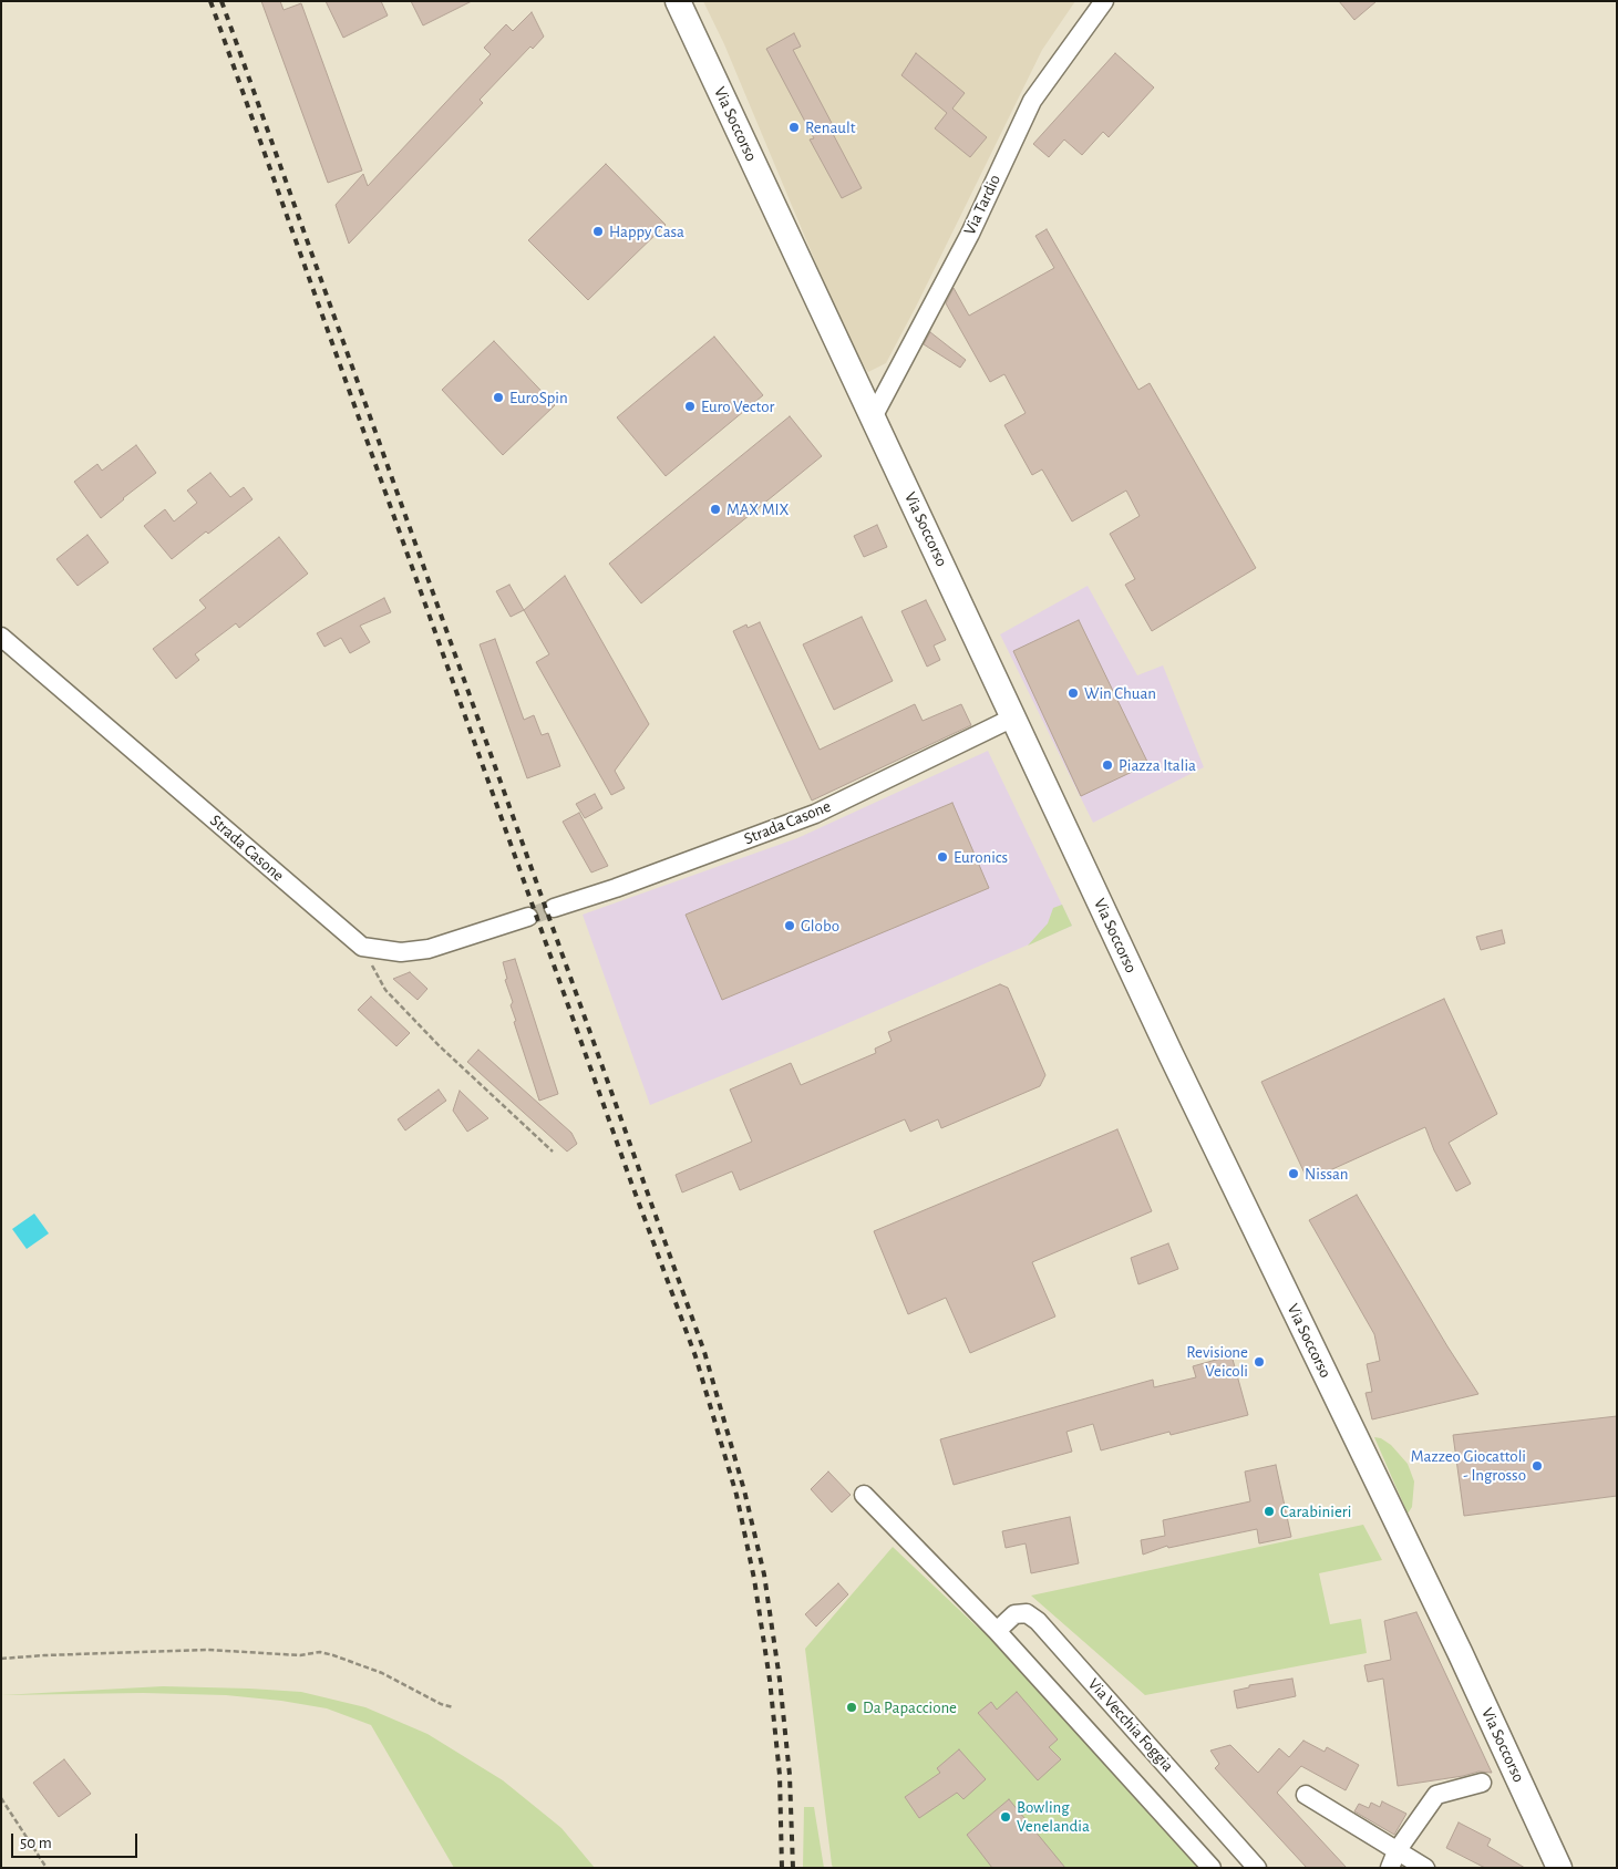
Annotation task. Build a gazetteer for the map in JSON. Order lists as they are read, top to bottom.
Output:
{
  "streets": {
    "main road": ["Via Soccorso"],
    "street": ["Via Tardio", "Strada Casone", "Via Vecchia Foggia"]
  },
  "crossings": [
    ["Via Soccorso", "Via Tardio"],
    ["Via Soccorso", "Strada Casone"]
  ],
  "places": [
    "Renault",
    "Happy Casa",
    "EuroSpin",
    "Euro Vector",
    "MAX MIX",
    "Win Chuan",
    "Piazza Italia",
    "Euronics",
    "Globo",
    "Nissan",
    "Revisione Veicoli",
    "Mazzeo Giocattoli - Ingrosso",
    "Carabinieri",
    "Da Papaccione",
    "Bowling Venelandia"
  ],
  "scale_bar": "50 m"
}
